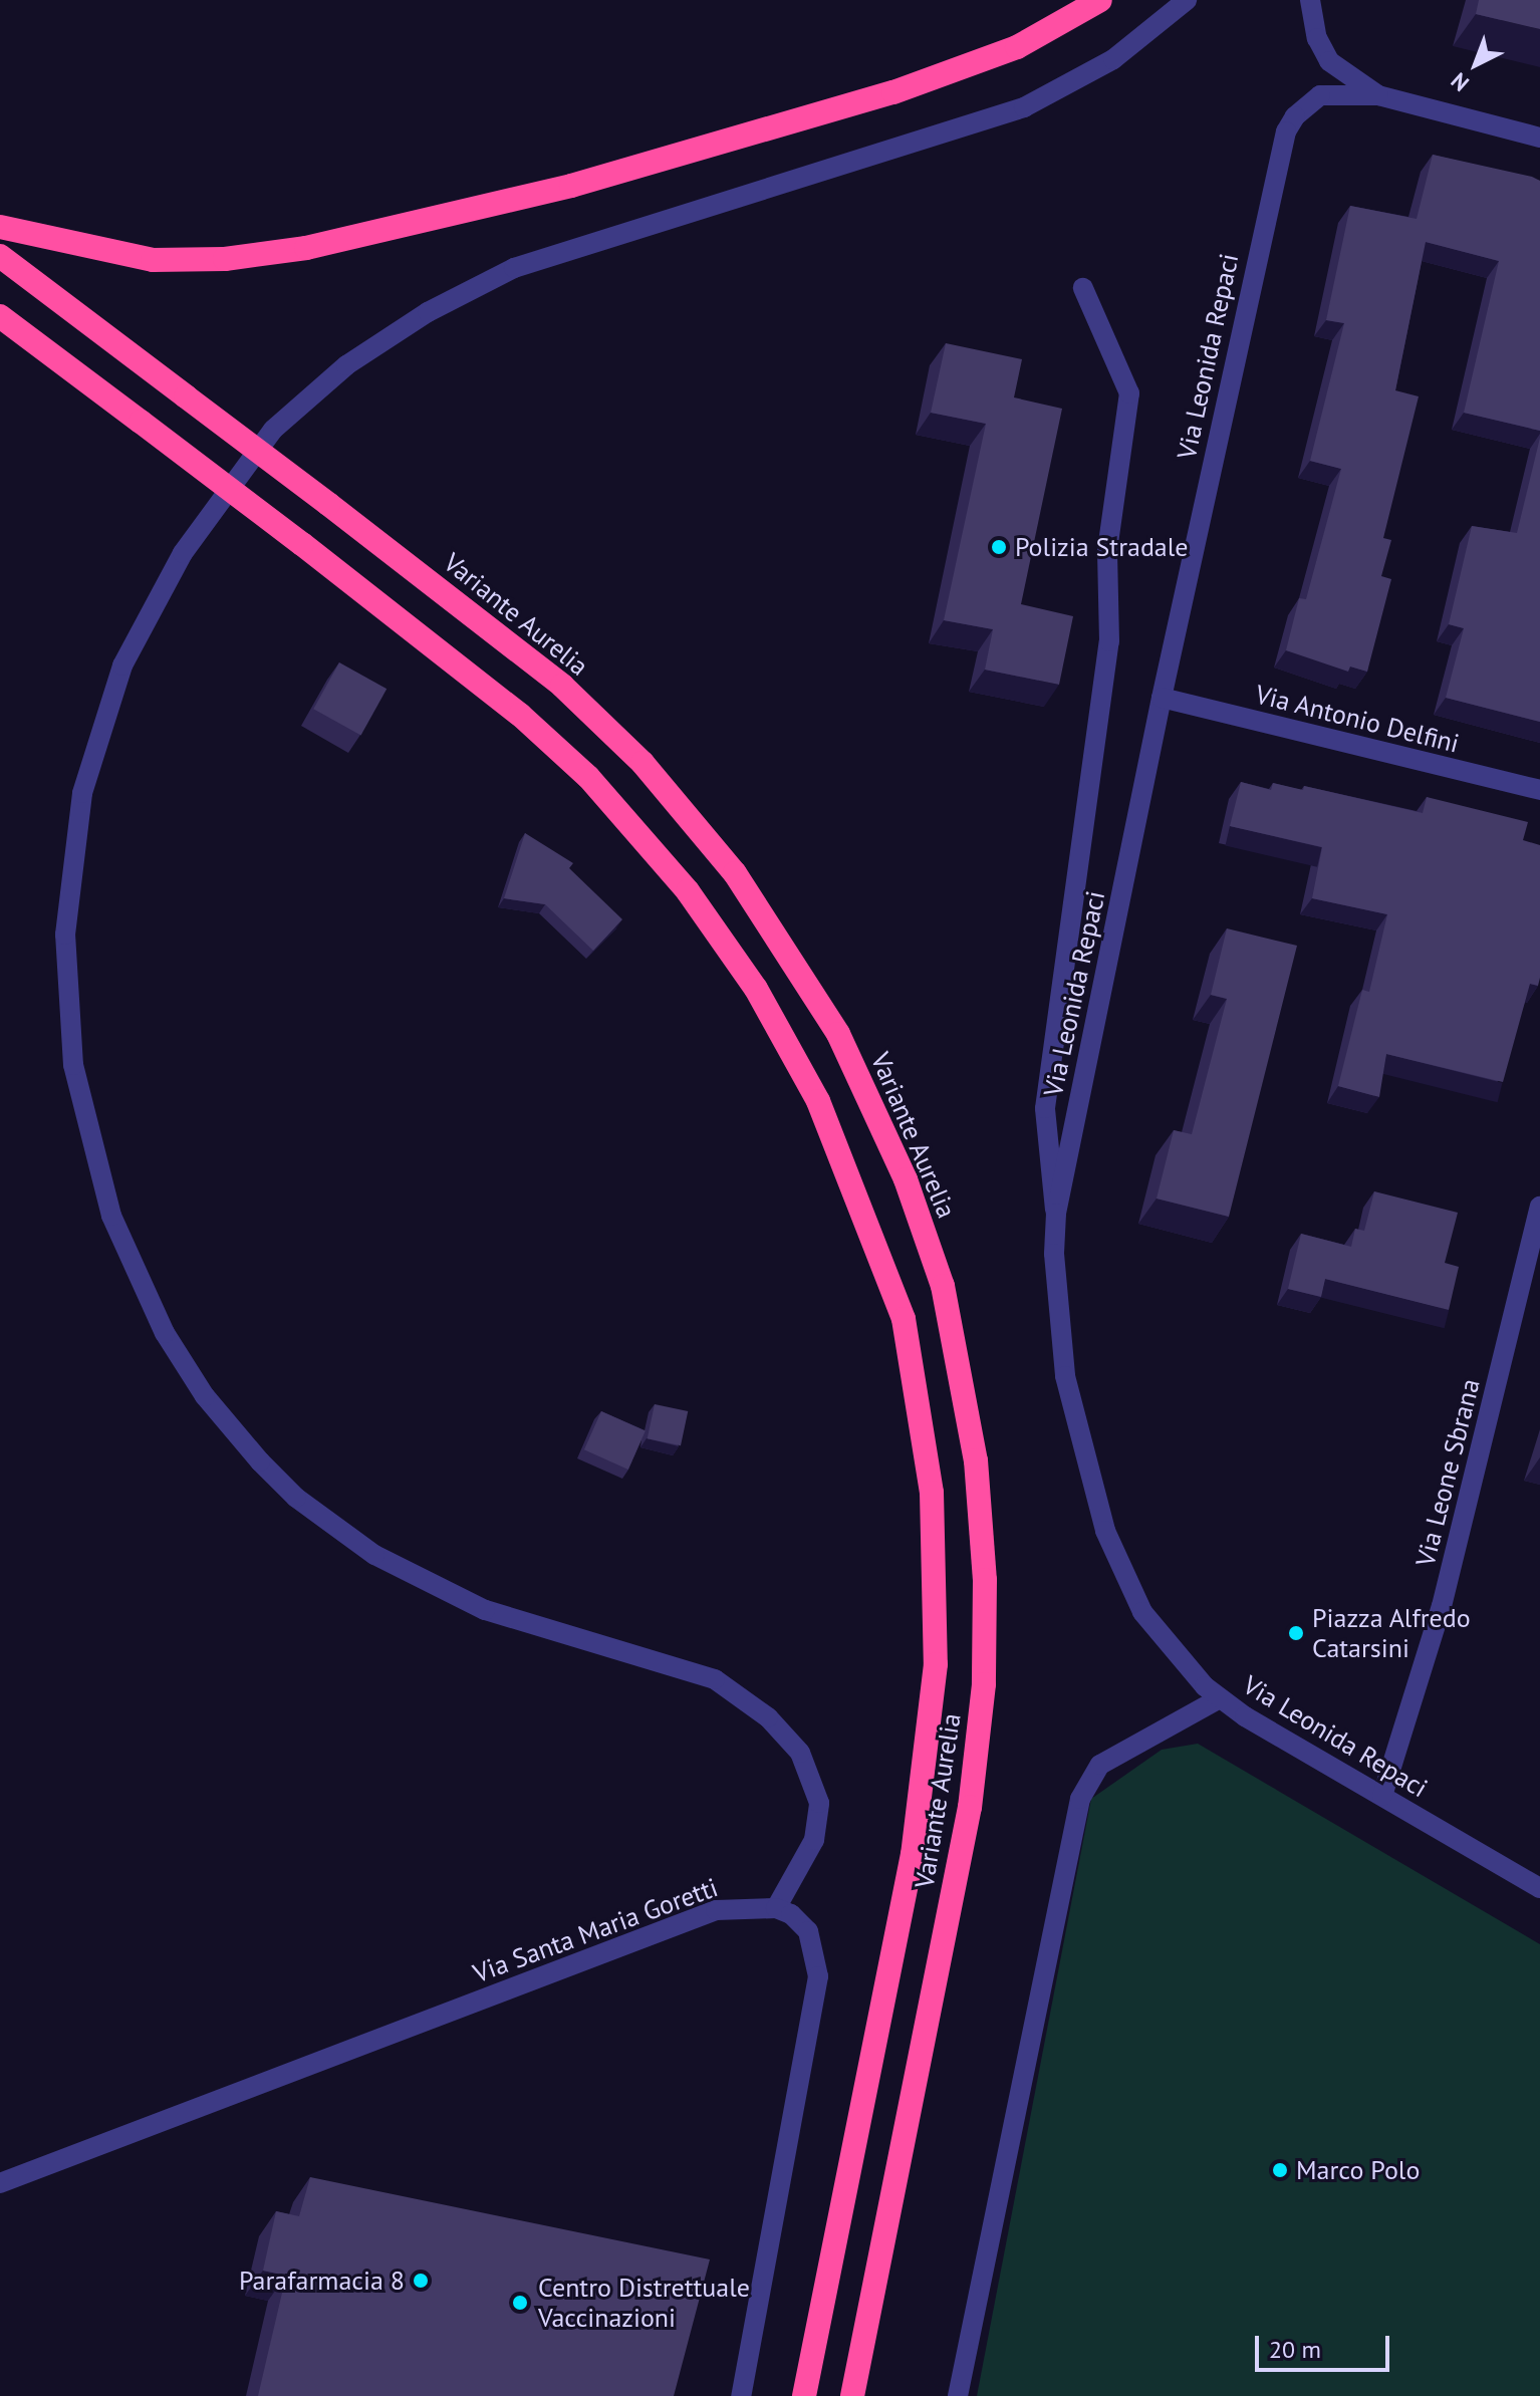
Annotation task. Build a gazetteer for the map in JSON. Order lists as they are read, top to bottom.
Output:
{
  "streets": {
    "highway": ["Variante Aurelia"],
    "street": [
      "Via Leonida Repaci",
      "Via Antonio Delfini",
      "Via Leone Sbrana",
      "Via Santa Maria Goretti"
    ]
  },
  "crossings": [
    ["Via Leonida Repaci", "Via Antonio Delfini"],
    ["Via Leonida Repaci", "Via Leone Sbrana"]
  ],
  "places": [
    "Polizia Stradale",
    "Piazza Alfredo Catarsini",
    "Marco Polo",
    "Parafarmacia 8",
    "Centro Distrettuale Vaccinazioni"
  ],
  "scale_bar": "20 m",
  "north": "bottom left"
}
